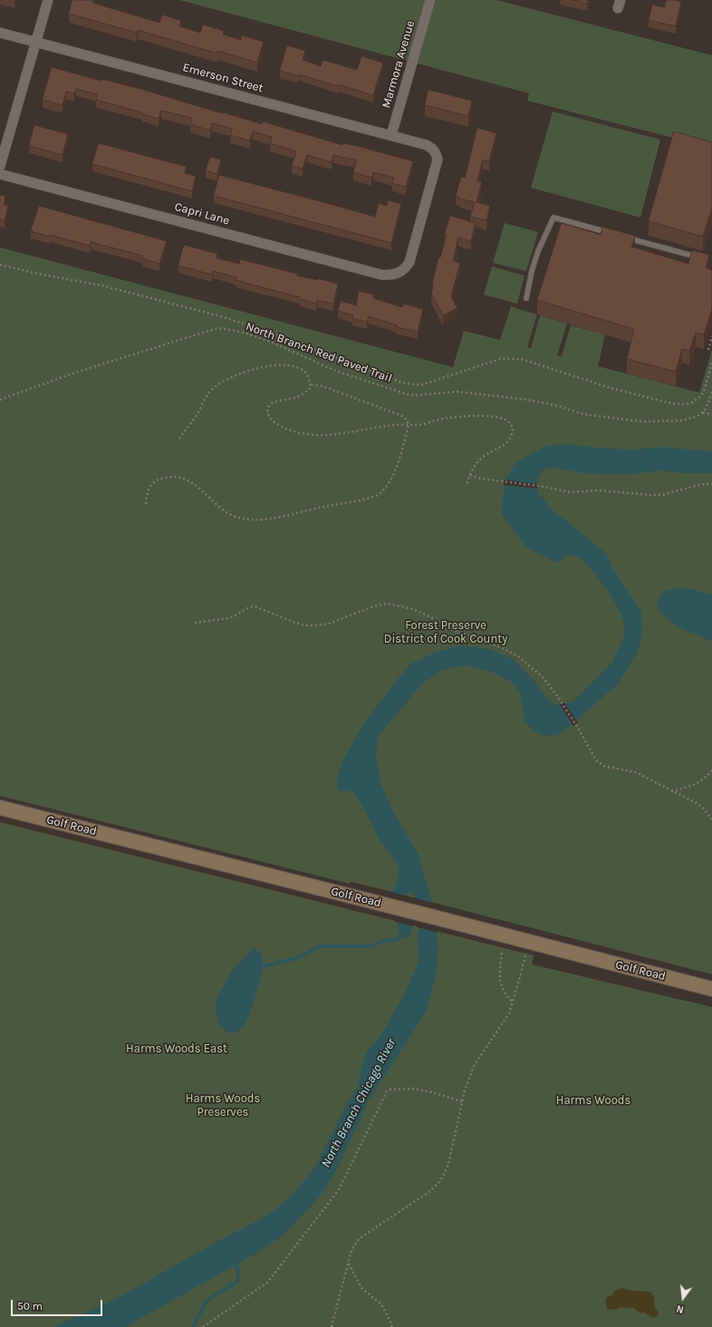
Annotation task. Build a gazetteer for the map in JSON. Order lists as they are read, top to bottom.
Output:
{
  "streets": {
    "main road": ["Golf Road"],
    "street": ["Marmora Avenue", "Emerson Street", "Capri Lane"],
    "path": ["North Branch Red Paved Trail"]
  },
  "crossings": [
    ["Marmora Avenue", "Emerson Street"],
    ["Emerson Street", "Capri Lane"]
  ],
  "water": ["North Branch Chicago River"],
  "parks": [
    "Forest Preserve District of Cook County",
    "Harms Woods East",
    "Harms Woods Preserves",
    "Harms Woods"
  ],
  "scale_bar": "50 m",
  "north": "bottom"
}
